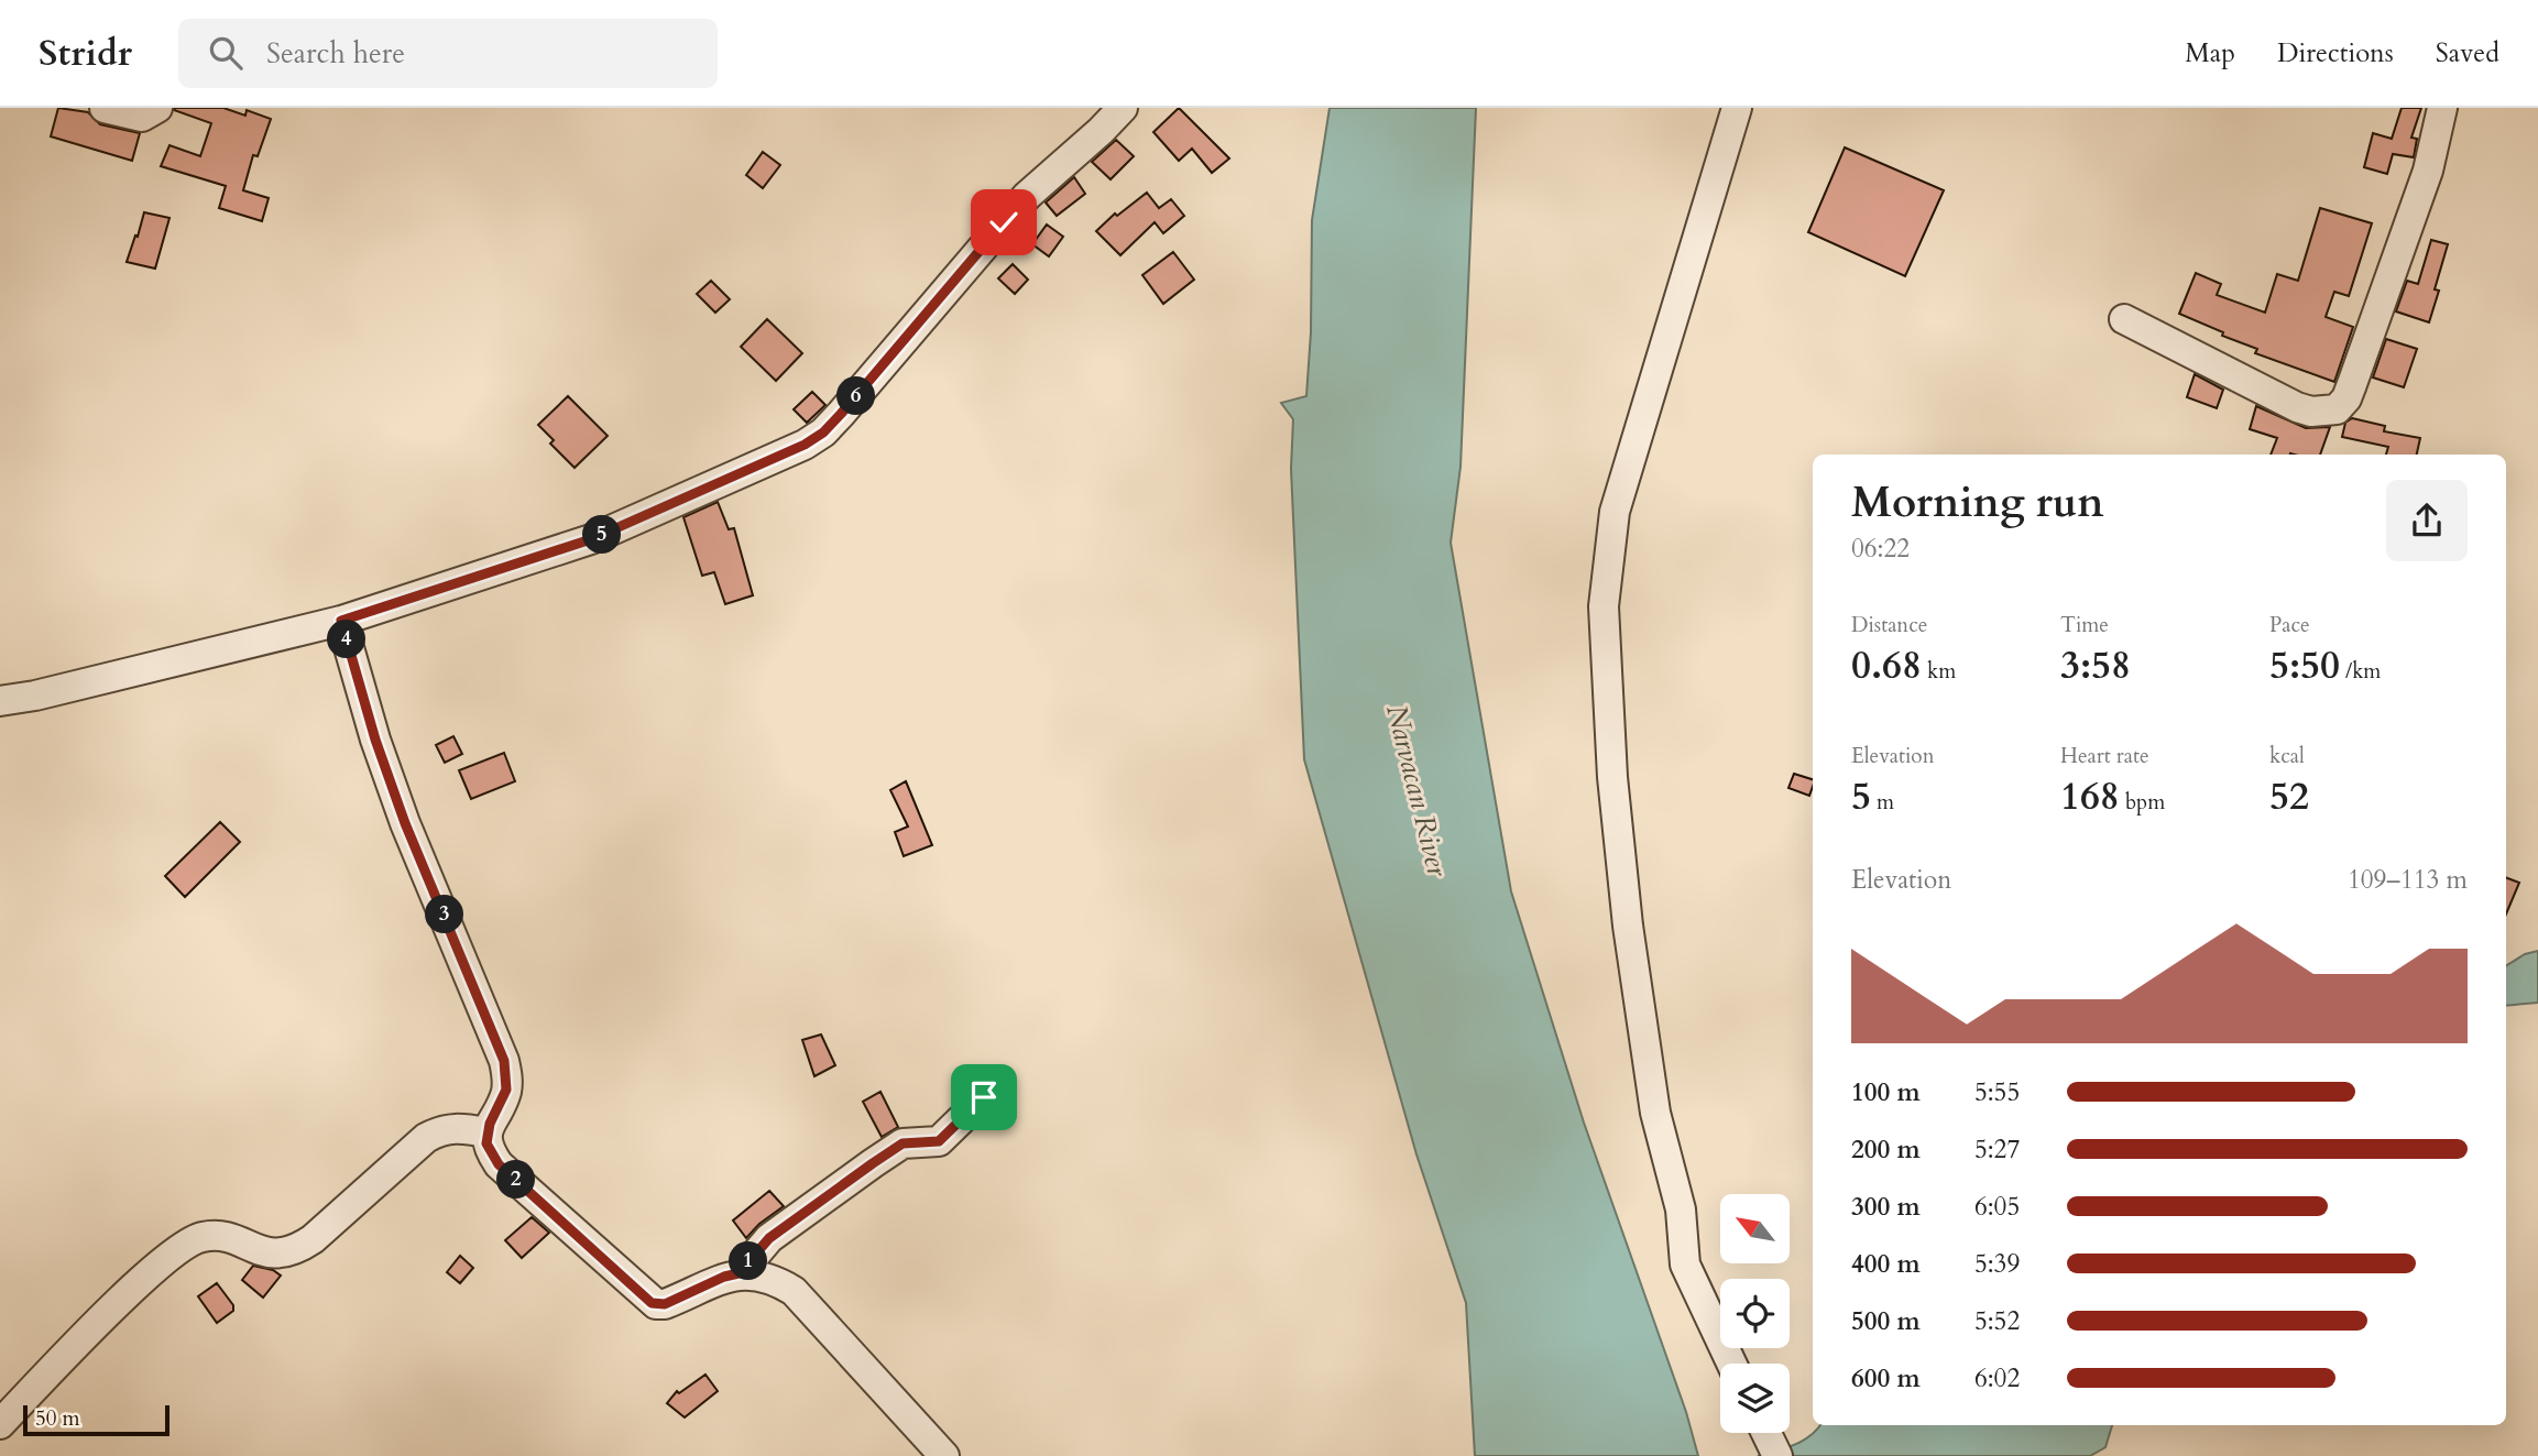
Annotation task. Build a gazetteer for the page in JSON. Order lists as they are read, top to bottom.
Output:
{
  "water": ["Narvacan River"],
  "scale_bar": "50 m",
  "north": "top left",
  "page": {
    "header": "Stridr",
    "search": "Search here",
    "nav": ["Map", "Directions", "Saved"],
    "pins": [
      "6",
      "5",
      "4",
      "3",
      "2",
      "1"
    ],
    "heading": ["Morning run", "06:22"],
    "stats": [
      ["Distance", "0.68 km"],
      ["Time", "3:58"],
      ["Pace", "5:50 /km"],
      ["Elevation", "5 m"],
      ["Heart rate", "168 bpm"],
      ["kcal", "52"]
    ],
    "chart": ["Elevation", "109–113 m"],
    "list": [
      {
        "name": "100 m",
        "note": "5:55"
      },
      {
        "name": "200 m",
        "note": "5:27"
      },
      {
        "name": "300 m",
        "note": "6:05"
      },
      {
        "name": "400 m",
        "note": "5:39"
      },
      {
        "name": "500 m",
        "note": "5:52"
      },
      {
        "name": "600 m",
        "note": "6:02"
      }
    ],
    "scale": "50 m"
  }
}
